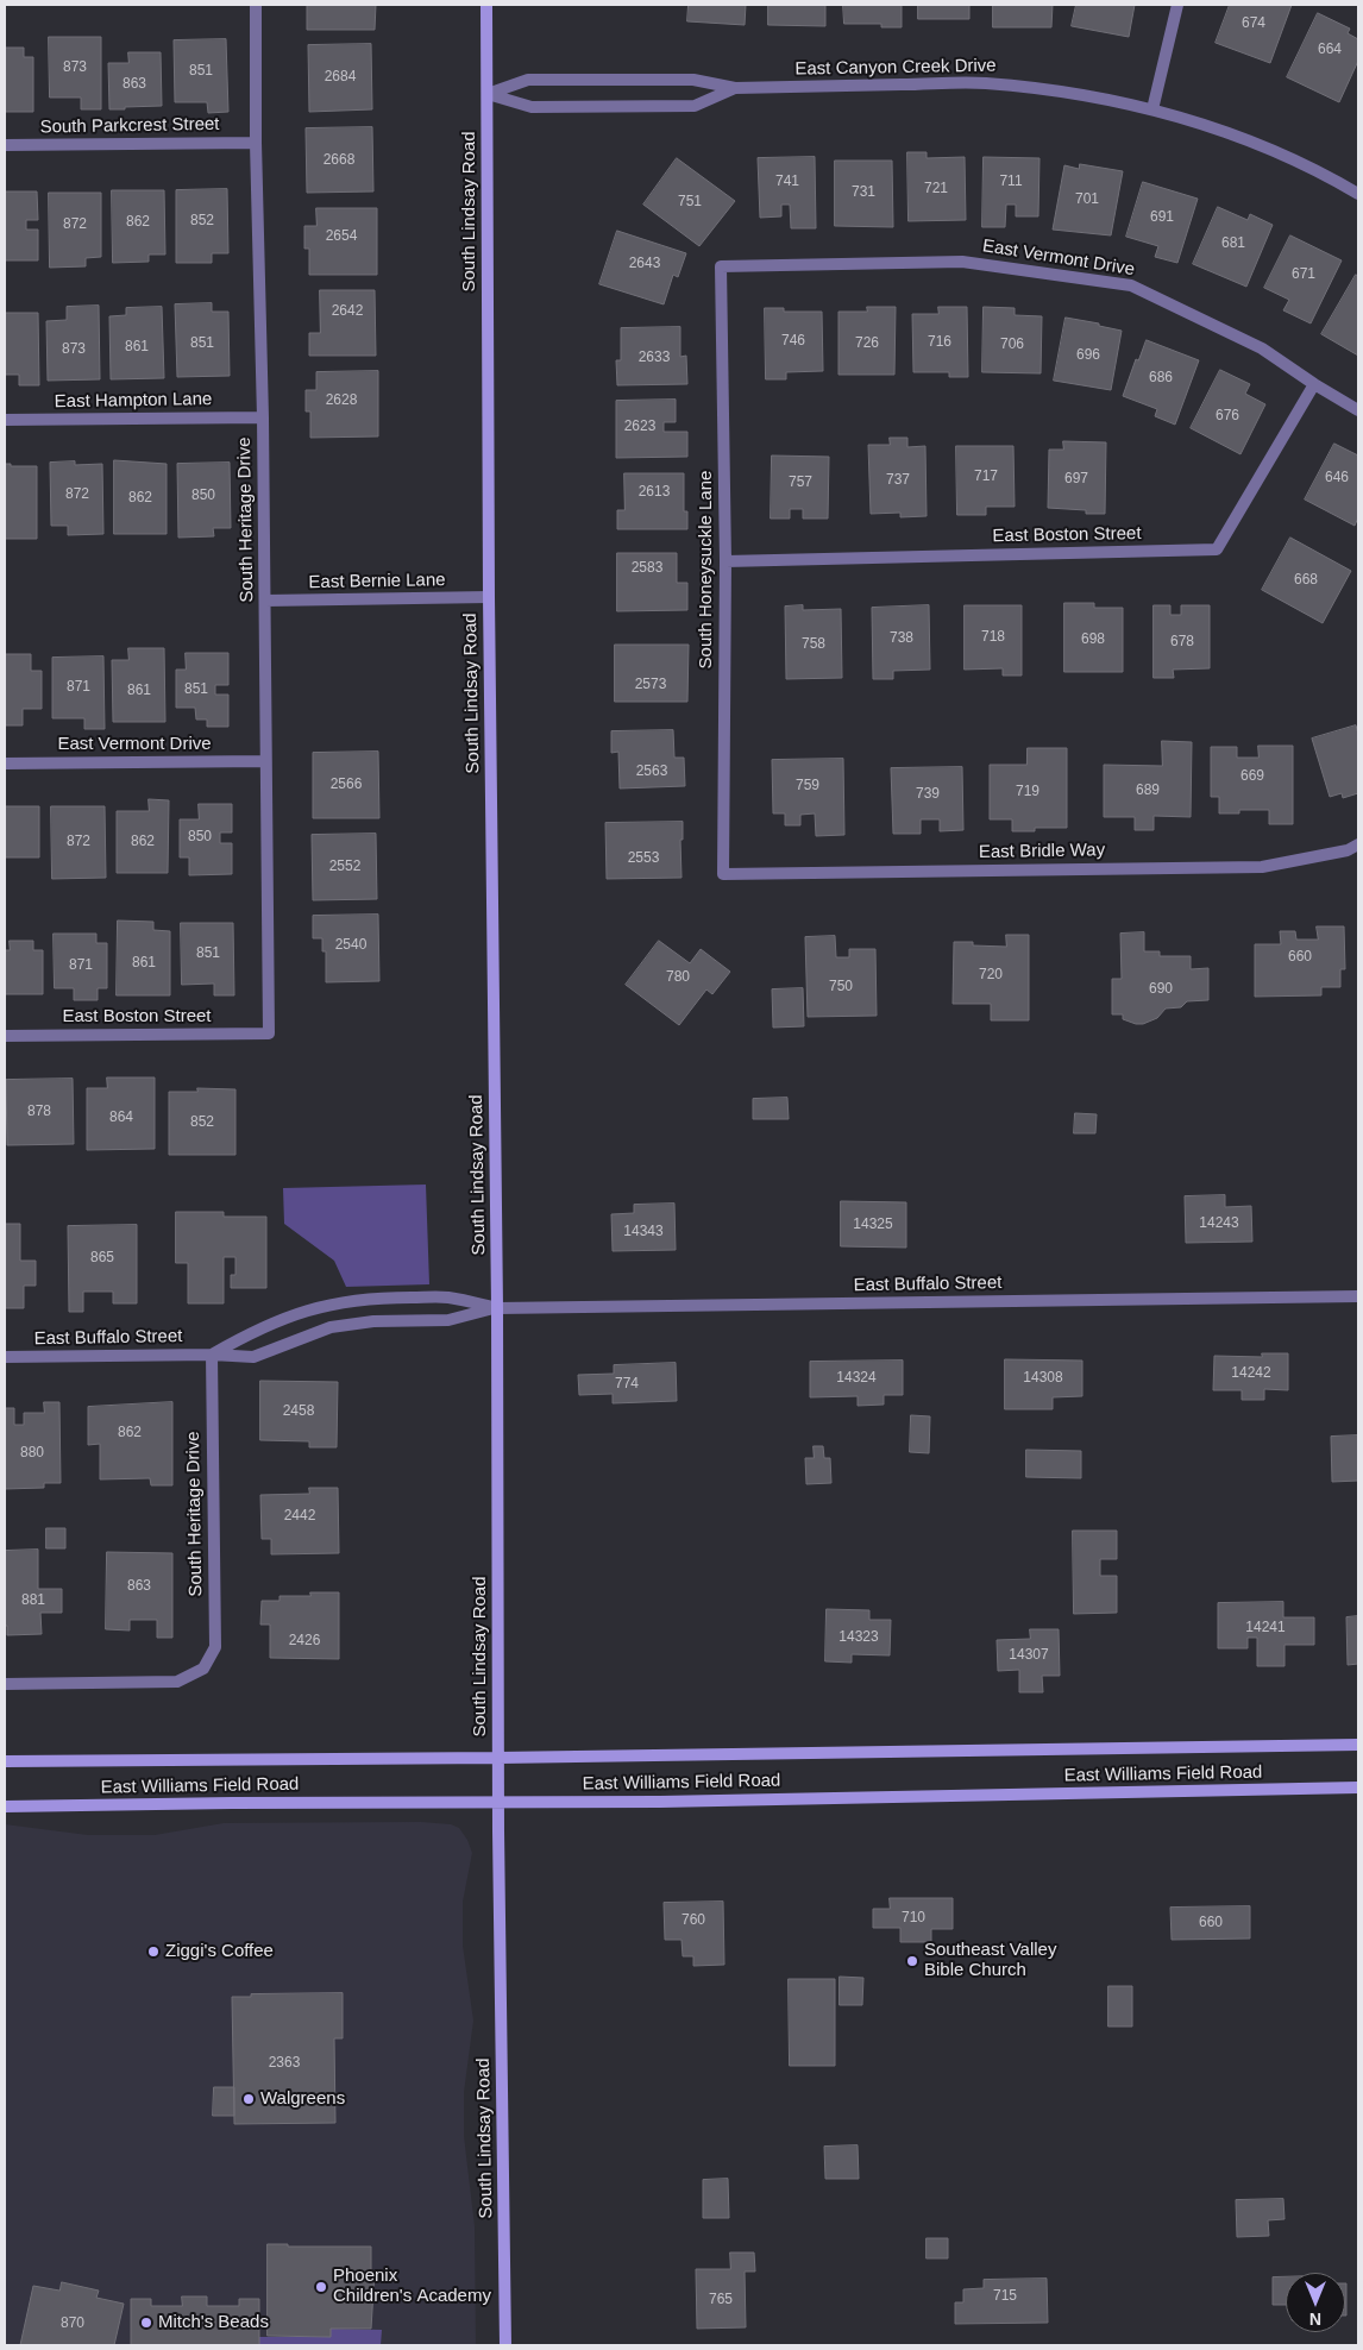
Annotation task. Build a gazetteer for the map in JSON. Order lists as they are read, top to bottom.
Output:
{
  "streets": {
    "main road": ["South Lindsay Road", "East Williams Field Road"],
    "street": [
      "East Canyon Creek Drive",
      "South Parkcrest Street",
      "East Vermont Drive",
      "East Hampton Lane",
      "South Heritage Drive",
      "East Boston Street",
      "South Honeysuckle Lane",
      "East Bernie Lane",
      "East Bridle Way",
      "East Buffalo Street"
    ]
  },
  "crossings": [
    ["East Canyon Creek Drive", "South Lindsay Road"],
    ["South Parkcrest Street", "South Heritage Drive"],
    ["South Lindsay Road", "East Bernie Lane"],
    ["South Lindsay Road", "East Buffalo Street"],
    ["South Lindsay Road", "East Williams Field Road"],
    ["East Vermont Drive", "South Heritage Drive"],
    ["East Vermont Drive", "East Boston Street"],
    ["East Vermont Drive", "South Honeysuckle Lane"],
    ["East Hampton Lane", "South Heritage Drive"],
    ["South Heritage Drive", "East Boston Street"],
    ["South Heritage Drive", "East Bernie Lane"],
    ["South Heritage Drive", "East Buffalo Street"],
    ["East Boston Street", "South Honeysuckle Lane"],
    ["South Honeysuckle Lane", "East Bridle Way"]
  ],
  "places": [
    "Ziggi's Coffee",
    "Southeast Valley Bible Church",
    "Walgreens",
    "Phoenix Children's Academy",
    "Mitch's Beads"
  ],
  "house_numbers": [
    "674",
    "664",
    "873",
    "851",
    "2684",
    "863",
    "2668",
    "741",
    "711",
    "721",
    "731",
    "701",
    "751",
    "691",
    "852",
    "862",
    "872",
    "2654",
    "681",
    "2643",
    "671",
    "2642",
    "746",
    "716",
    "851",
    "726",
    "706",
    "861",
    "873",
    "696",
    "2633",
    "686",
    "2628",
    "676",
    "2623",
    "717",
    "646",
    "697",
    "737",
    "757",
    "2613",
    "872",
    "850",
    "862",
    "2583",
    "668",
    "718",
    "738",
    "698",
    "678",
    "758",
    "2573",
    "871",
    "851",
    "861",
    "2563",
    "669",
    "2566",
    "759",
    "689",
    "719",
    "739",
    "850",
    "872",
    "862",
    "2553",
    "2552",
    "2540",
    "851",
    "660",
    "861",
    "871",
    "720",
    "780",
    "750",
    "690",
    "878",
    "864",
    "852",
    "14243",
    "14325",
    "14343",
    "865",
    "14242",
    "14324",
    "14308",
    "774",
    "2458",
    "862",
    "880",
    "2442",
    "863",
    "881",
    "14241",
    "14323",
    "2426",
    "14307",
    "710",
    "760",
    "660",
    "2363",
    "715",
    "765",
    "870"
  ],
  "north": "bottom"
}
